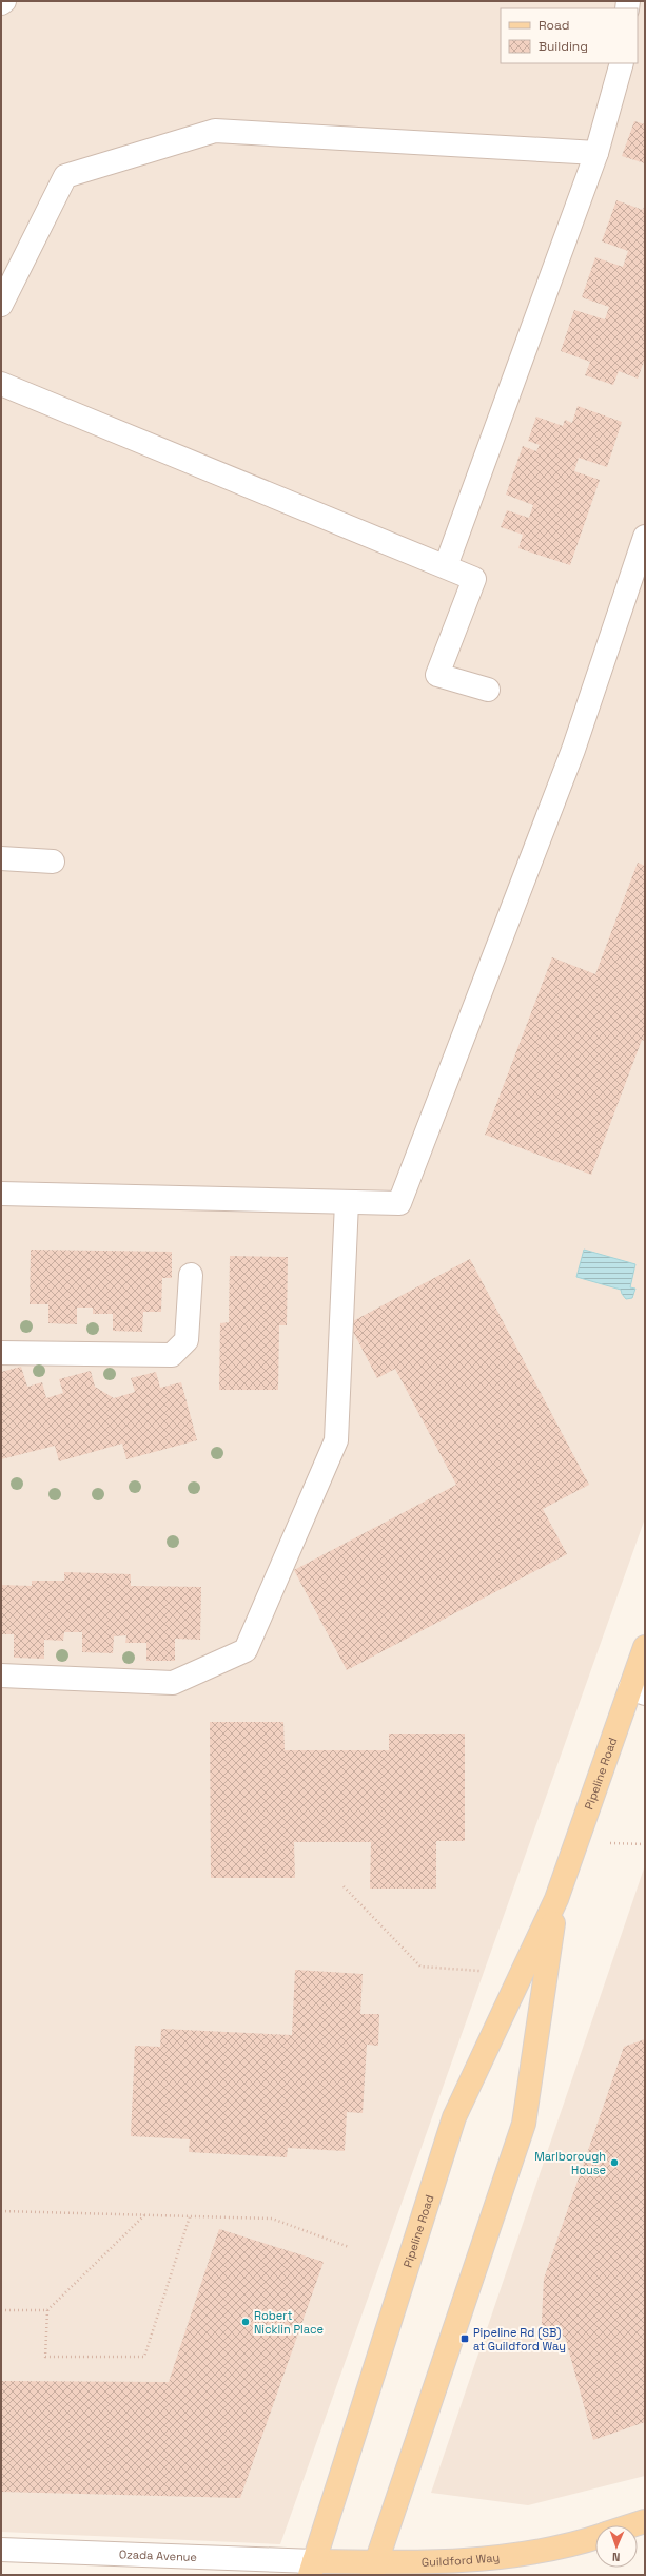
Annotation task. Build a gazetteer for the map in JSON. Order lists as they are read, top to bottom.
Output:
{
  "streets": {
    "main road": ["Pipeline Road", "Guildford Way"],
    "street": ["Ozada Avenue"]
  },
  "crossings": [
    ["Pipeline Road", "Ozada Avenue"],
    ["Pipeline Road", "Guildford Way"],
    ["Ozada Avenue", "Guildford Way"]
  ],
  "places": {
    "other": ["Marlborough House", "Robert Nicklin Place"],
    "transit": ["Pipeline Rd (SB) at Guildford Way"]
  },
  "legend": ["Road", "Building"],
  "north": "bottom"
}
